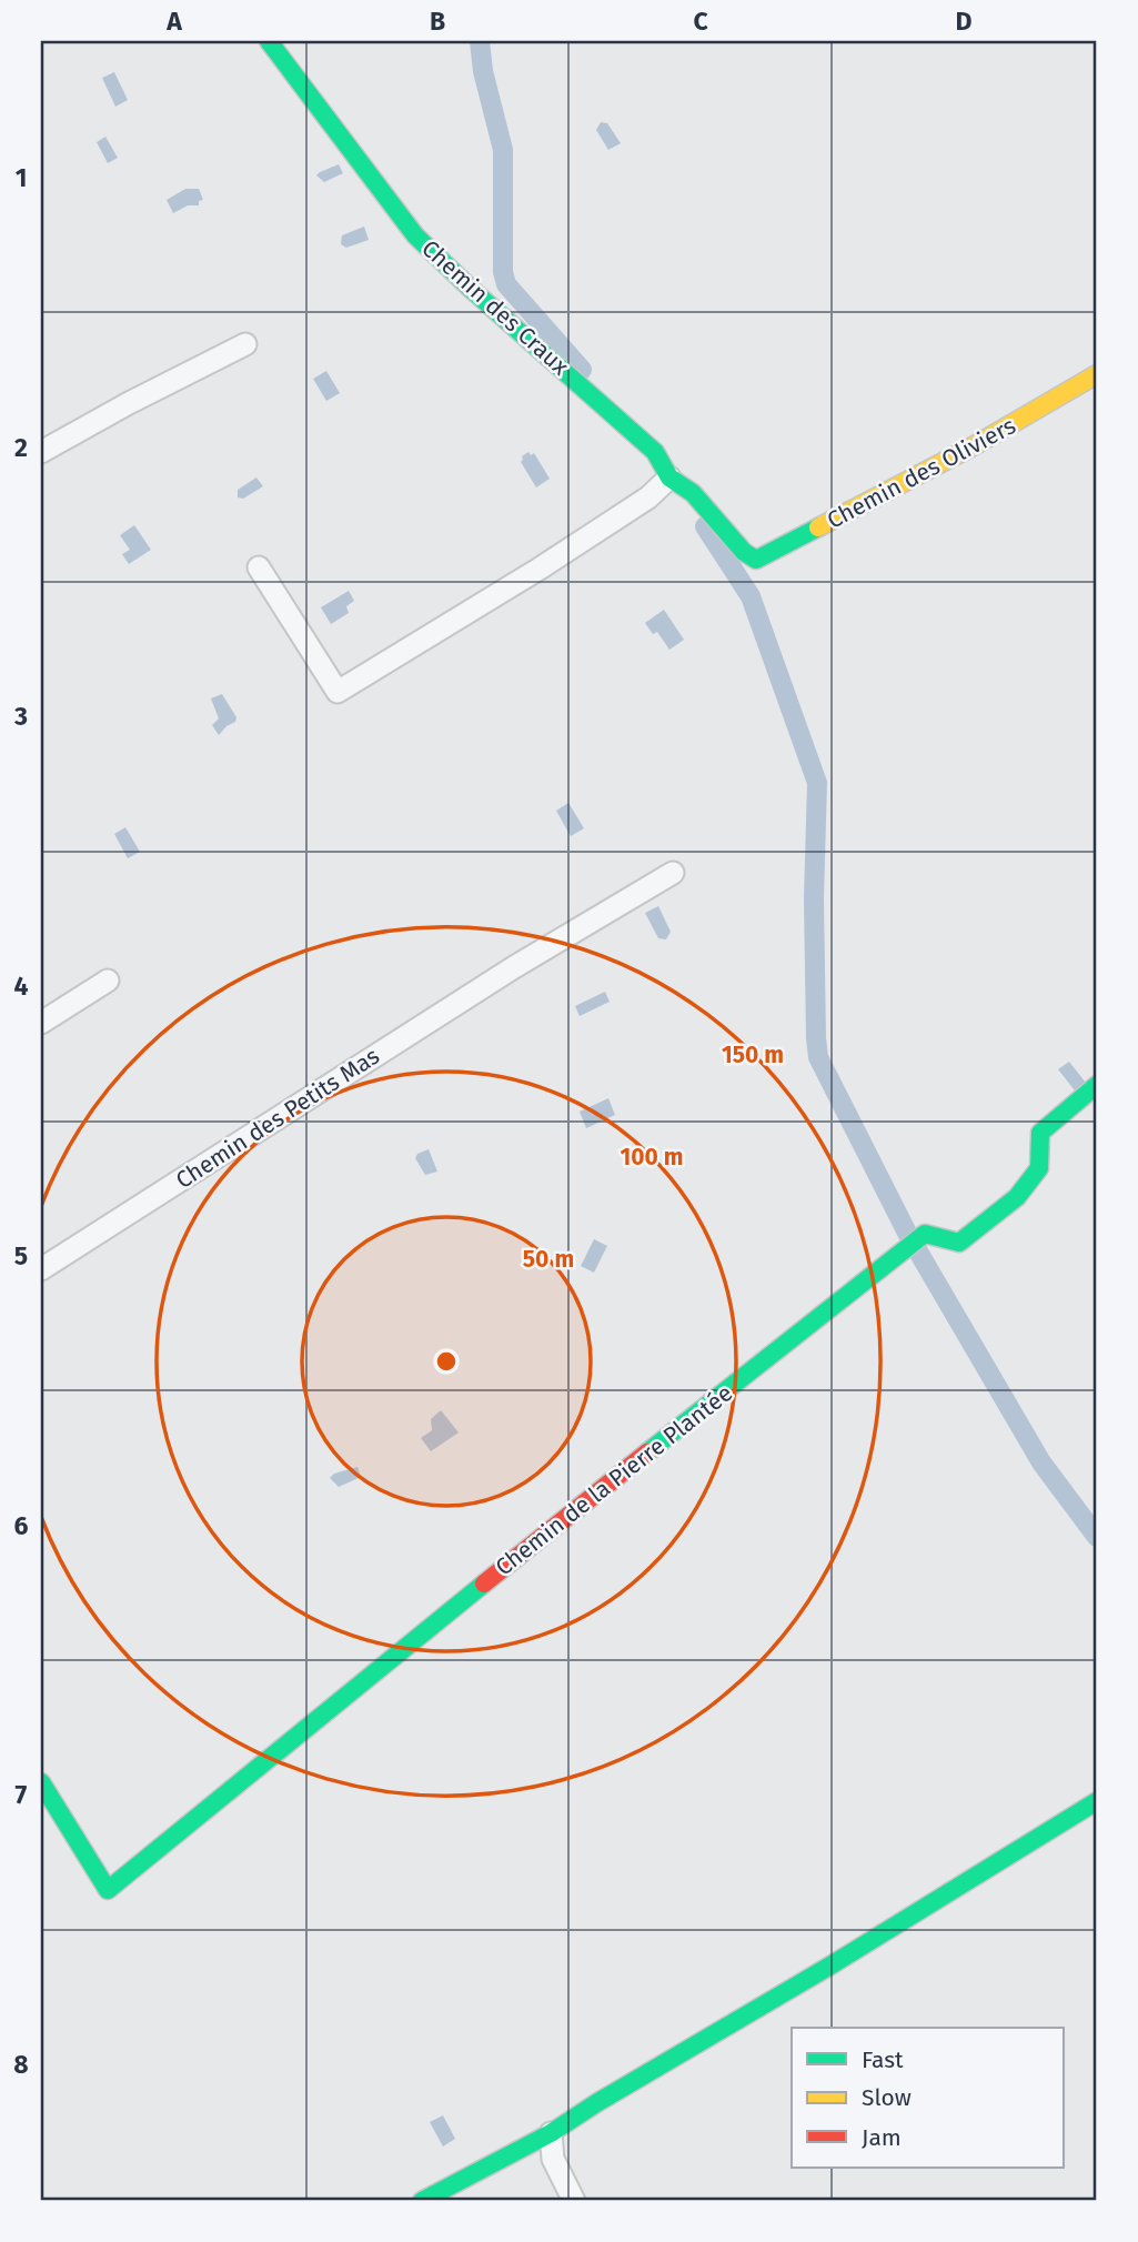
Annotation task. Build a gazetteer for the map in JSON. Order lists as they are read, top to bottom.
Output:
{
  "streets": {
    "street": [
      "Chemin des Craux",
      "Chemin des Oliviers",
      "Chemin des Petits Mas",
      "Chemin de la Pierre Plantée"
    ]
  },
  "crossings": [
    ["Chemin des Craux", "Chemin des Oliviers"]
  ],
  "legend": ["Fast", "Slow", "Jam"],
  "grid": {
    "columns": [
      "A",
      "B",
      "C",
      "D"
    ],
    "rows": [
      "1",
      "2",
      "3",
      "4",
      "5",
      "6",
      "7",
      "8"
    ]
  },
  "rings": ["150 m", "100 m", "50 m"]
}
